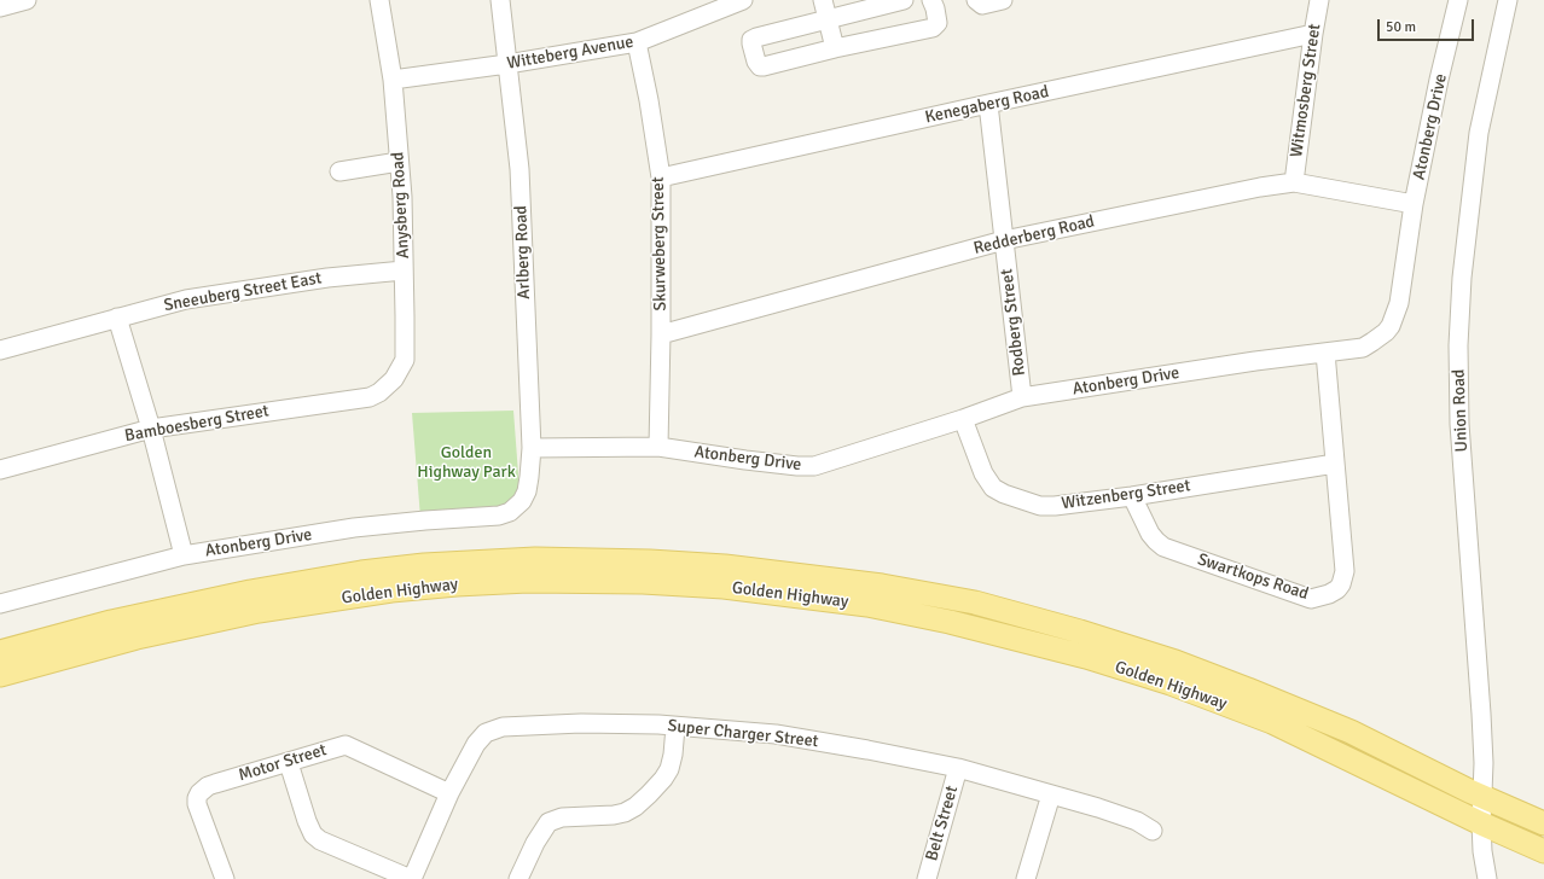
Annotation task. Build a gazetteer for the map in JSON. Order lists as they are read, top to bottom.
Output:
{
  "streets": {
    "main road": ["Golden Highway"],
    "street": [
      "Witteberg Avenue",
      "Witmosberg Street",
      "Kenegaberg Road",
      "Atonberg Drive",
      "Anysberg Road",
      "Redderberg Road",
      "Skurweberg Street",
      "Arlberg Road",
      "Sneeuberg Street East",
      "Rodberg Street",
      "Union Road",
      "Bamboesberg Street",
      "Witzenberg Street",
      "Swartkops Road",
      "Super Charger Street",
      "Motor Street",
      "Belt Street"
    ]
  },
  "crossings": [
    ["Witteberg Avenue", "Anysberg Road"],
    ["Witteberg Avenue", "Skurweberg Street"],
    ["Witteberg Avenue", "Arlberg Road"],
    ["Witmosberg Street", "Kenegaberg Road"],
    ["Witmosberg Street", "Redderberg Road"],
    ["Kenegaberg Road", "Skurweberg Street"],
    ["Kenegaberg Road", "Rodberg Street"],
    ["Atonberg Drive", "Redderberg Road"],
    ["Atonberg Drive", "Skurweberg Street"],
    ["Atonberg Drive", "Arlberg Road"],
    ["Atonberg Drive", "Rodberg Street"],
    ["Atonberg Drive", "Witzenberg Street"],
    ["Atonberg Drive", "Swartkops Road"],
    ["Anysberg Road", "Sneeuberg Street East"],
    ["Anysberg Road", "Bamboesberg Street"],
    ["Redderberg Road", "Skurweberg Street"],
    ["Redderberg Road", "Rodberg Street"],
    ["Union Road", "Golden Highway"],
    ["Witzenberg Street", "Swartkops Road"],
    ["Super Charger Street", "Motor Street"],
    ["Super Charger Street", "Belt Street"]
  ],
  "parks": ["Golden Highway Park"],
  "scale_bar": "50 m"
}
